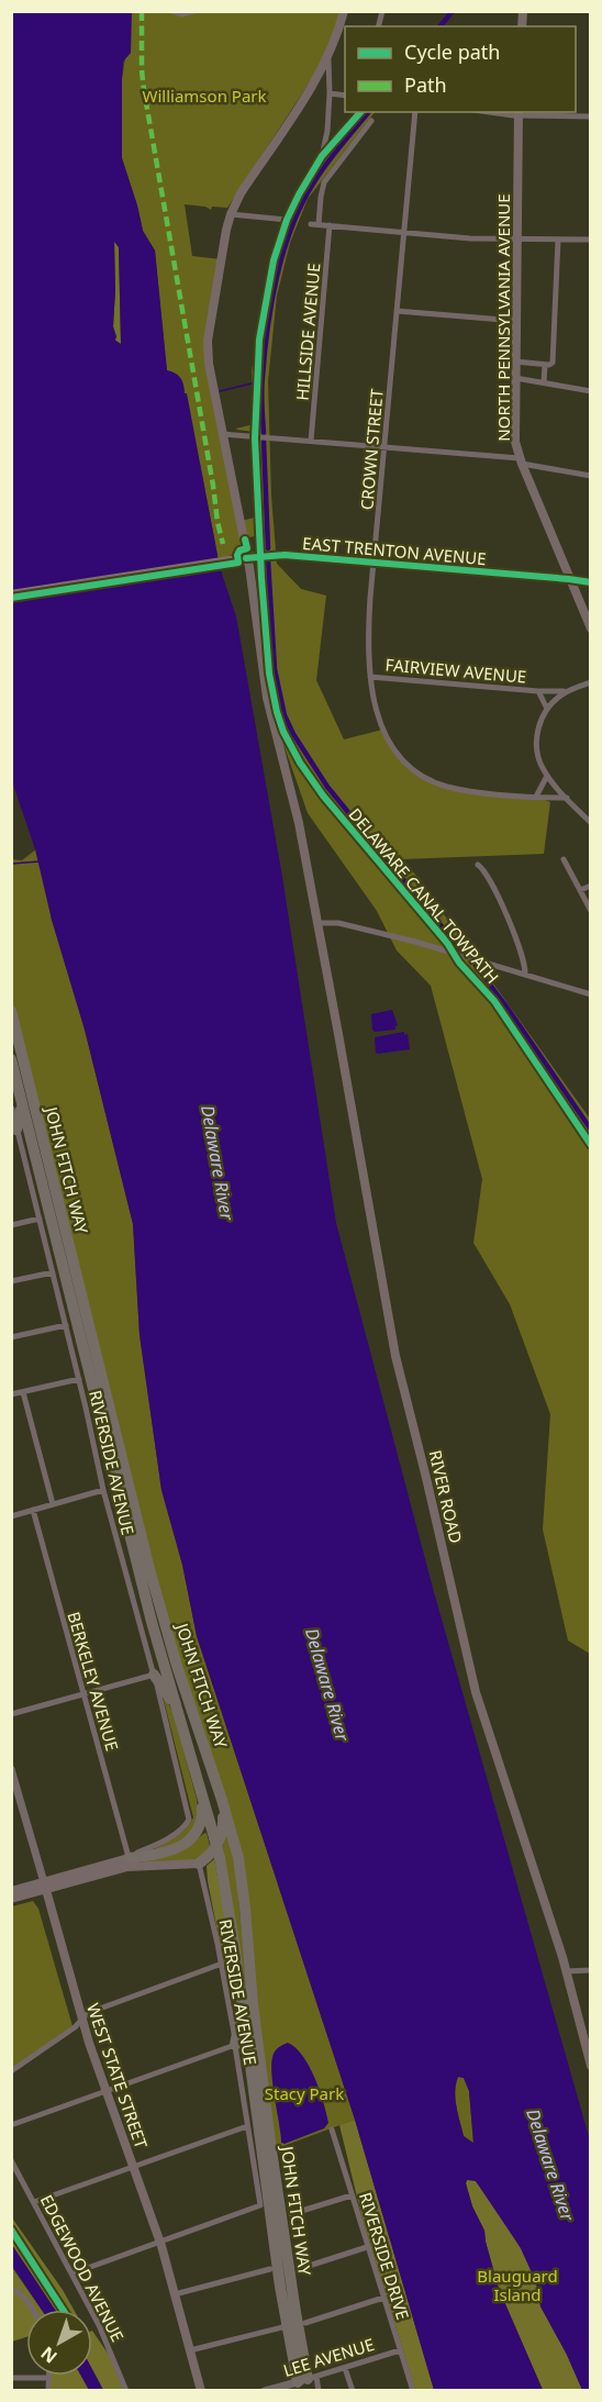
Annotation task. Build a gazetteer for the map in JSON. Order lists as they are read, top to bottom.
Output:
{
  "streets": {
    "highway": ["JOHN FITCH WAY"],
    "main road": [
      "NORTH PENNSYLVANIA AVENUE",
      "EAST TRENTON AVENUE",
      "RIVER ROAD",
      "WEST STATE STREET"
    ],
    "street": [
      "HILLSIDE AVENUE",
      "CROWN STREET",
      "FAIRVIEW AVENUE",
      "RIVERSIDE AVENUE",
      "BERKELEY AVENUE",
      "RIVERSIDE DRIVE",
      "EDGEWOOD AVENUE",
      "LEE AVENUE"
    ],
    "cycle path": ["DELAWARE CANAL TOWPATH"]
  },
  "crossings": [
    ["NORTH PENNSYLVANIA AVENUE", "EAST TRENTON AVENUE"],
    ["CROWN STREET", "EAST TRENTON AVENUE"],
    ["CROWN STREET", "FAIRVIEW AVENUE"],
    ["EAST TRENTON AVENUE", "RIVER ROAD"],
    ["JOHN FITCH WAY", "LEE AVENUE"],
    ["RIVERSIDE AVENUE", "BERKELEY AVENUE"],
    ["RIVERSIDE AVENUE", "WEST STATE STREET"],
    ["RIVERSIDE DRIVE", "LEE AVENUE"]
  ],
  "water": ["Delaware River"],
  "parks": ["Williamson Park", "Stacy Park", "Blauguard Island"],
  "legend": ["Cycle path", "Path"],
  "north": "bottom left"
}
